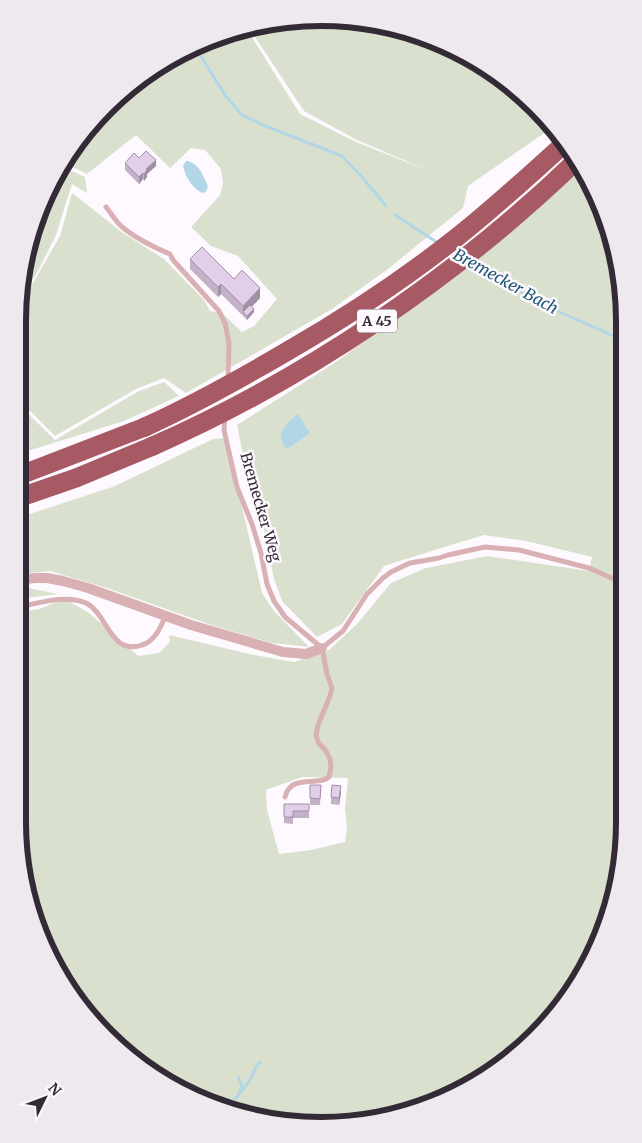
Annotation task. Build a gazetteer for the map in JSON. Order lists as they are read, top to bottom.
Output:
{
  "streets": {
    "highway": ["A 45"],
    "lane": ["Bremecker Weg"]
  },
  "water": ["Bremecker Bach"],
  "north": "top right"
}
